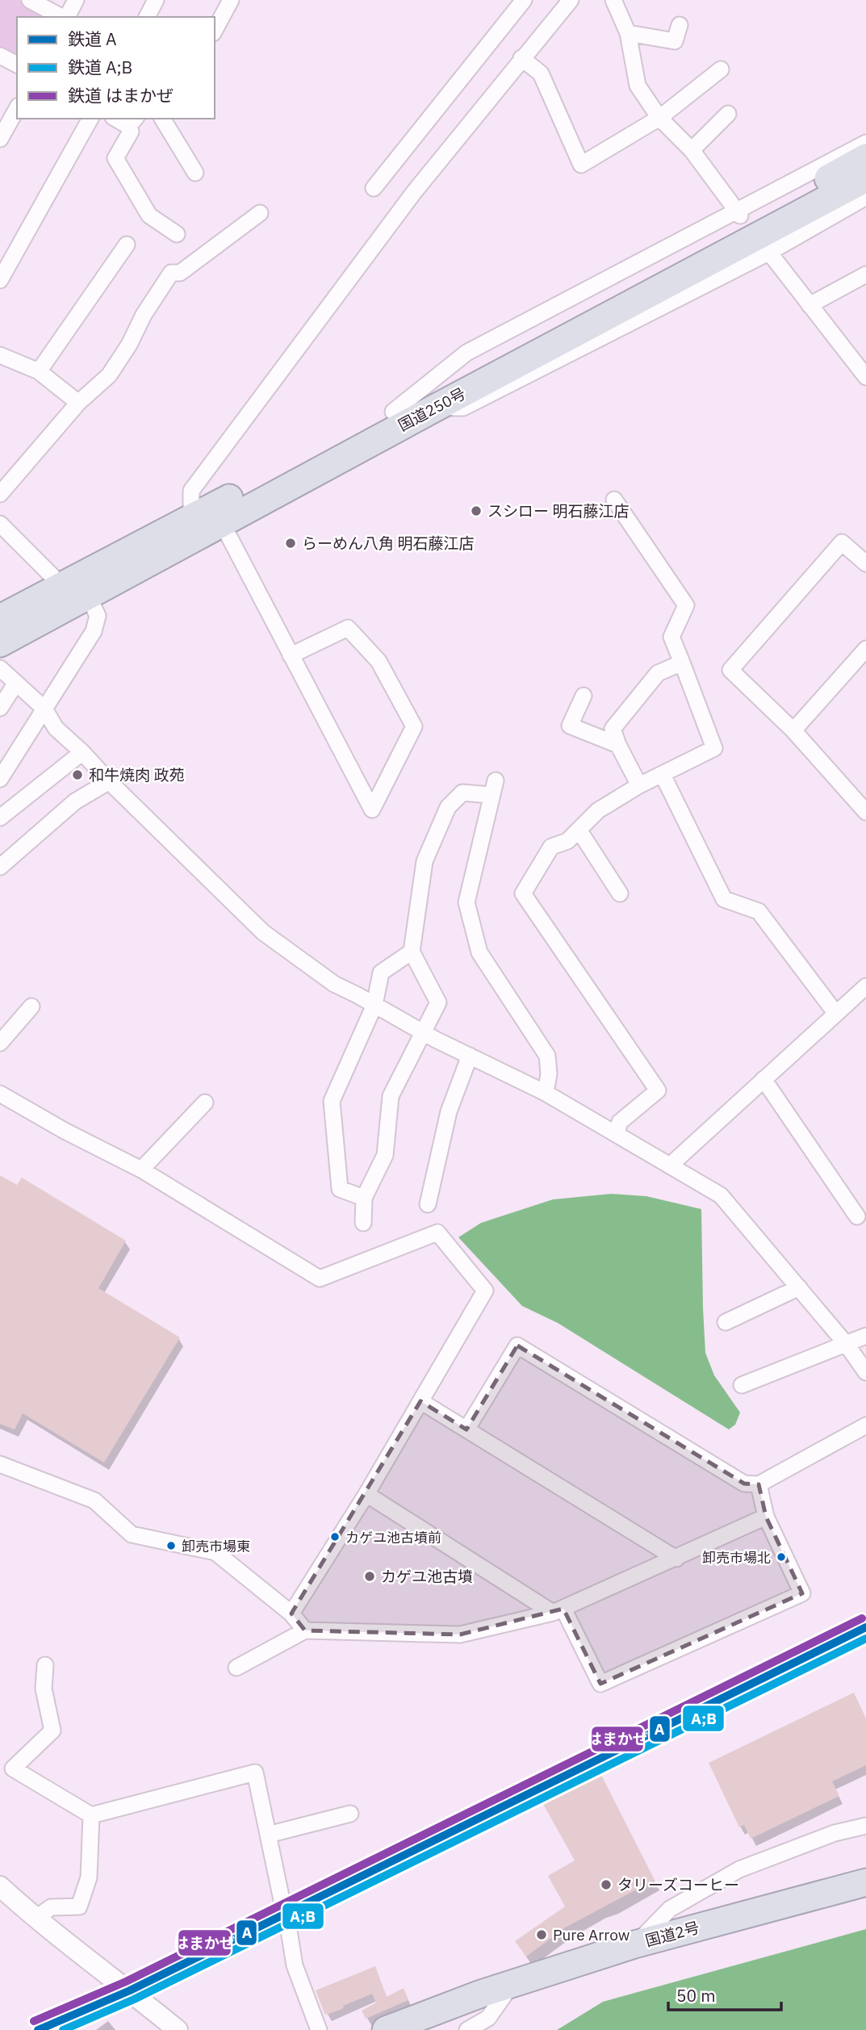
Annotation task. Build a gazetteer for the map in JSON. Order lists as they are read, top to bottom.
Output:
{
  "streets": {
    "highway": ["国道250号", "国道2号"]
  },
  "places": [
    "スシロー 明石藤江店",
    "らーめん八角 明石藤江店",
    "和牛焼肉 政苑",
    "カゲユ池古墳前",
    "卸売市場東",
    "卸売市場北",
    "カゲユ池古墳",
    "タリーズコーヒー",
    "Pure Arrow"
  ],
  "lines": ["rail line はまかぜ", "rail line A", "rail line A;B"],
  "legend": ["鉄道 A", "鉄道 A;B", "鉄道 はまかぜ"],
  "scale_bar": "50 m"
}
